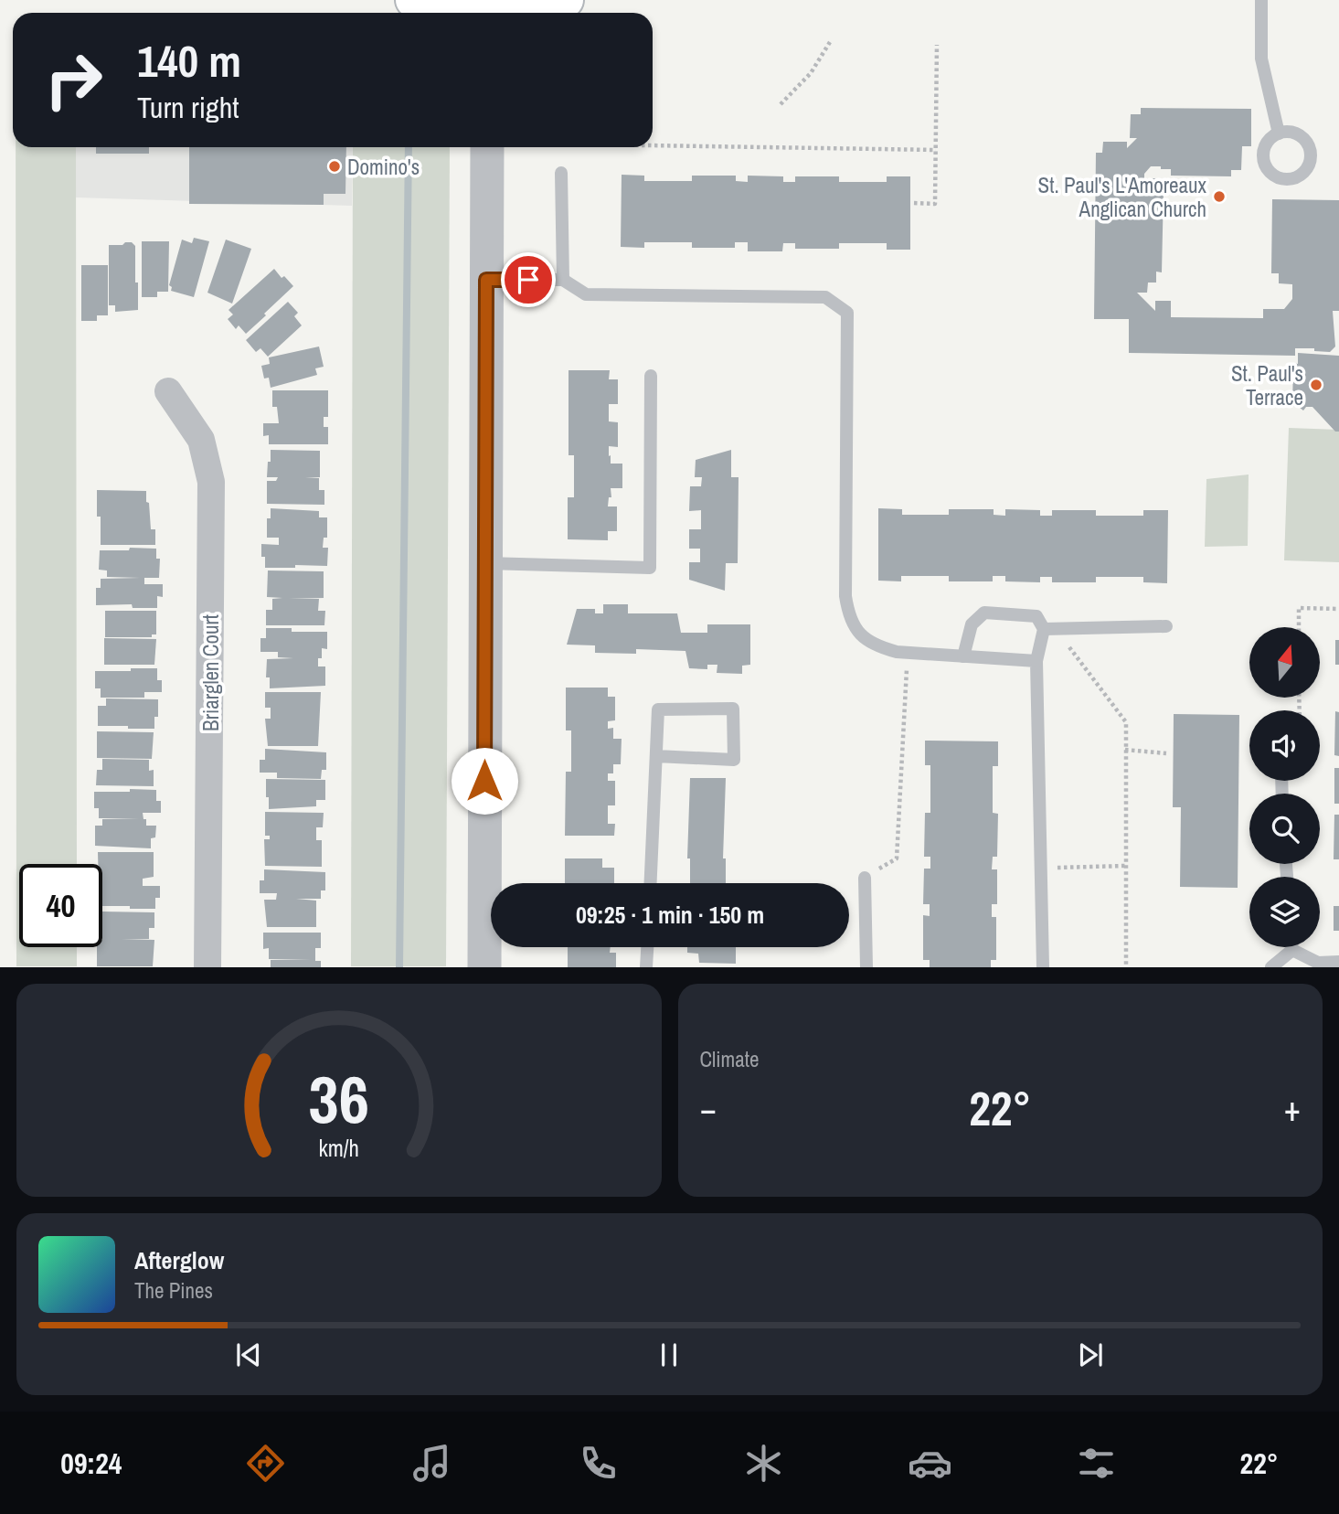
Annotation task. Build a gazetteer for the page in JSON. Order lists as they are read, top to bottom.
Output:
{
  "streets": {
    "street": ["Briarglen Court"]
  },
  "places": ["Domino's", "St. Paul's L'Amoreaux Anglican Church", "St. Paul's Terrace"],
  "north": "top",
  "page": {
    "turn": ["140 m", "Turn right"],
    "limit": "40",
    "trip": "09:25 · 1 min · 150 m",
    "tile": "Climate",
    "heat": ["−", "22°", "+"],
    "song": ["Afterglow", "The Pines"],
    "tabs": ["09:24", "22°"],
    "gauge": ["36", "km/h"]
  }
}
